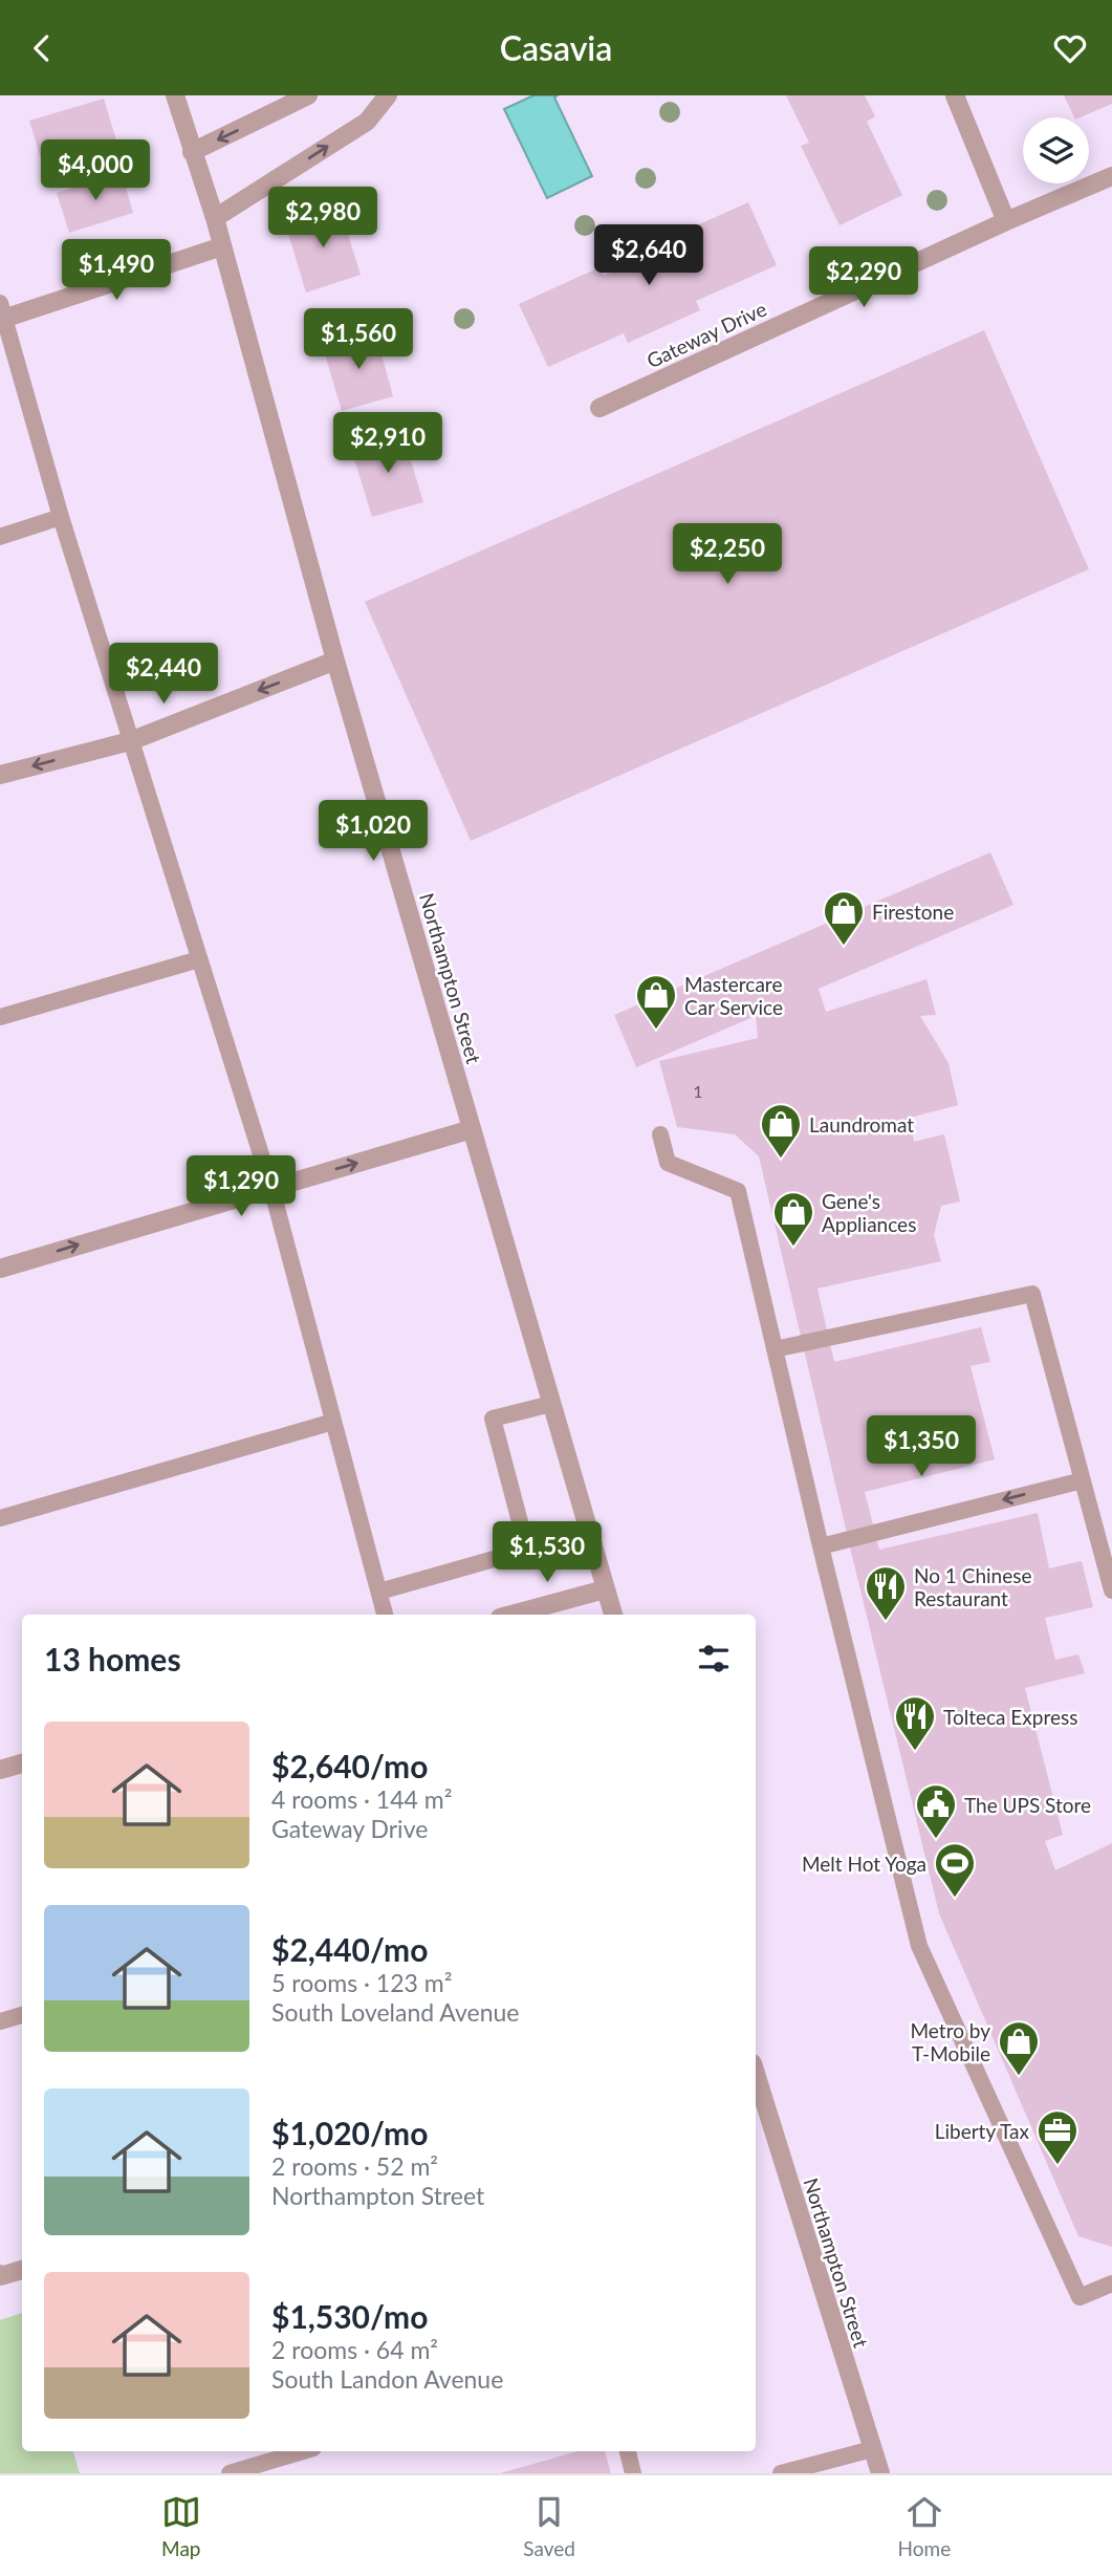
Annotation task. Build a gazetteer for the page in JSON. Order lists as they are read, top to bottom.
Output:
{
  "streets": {
    "street": ["Gateway Drive", "Northampton Street"]
  },
  "places": {
    "shop": [
      "Firestone",
      "Mastercare Car Service",
      "Laundromat",
      "Gene's Appliances",
      "Metro by T-Mobile"
    ],
    "restaurant": ["No 1 Chinese Restaurant", "Tolteca Express"],
    "public building": ["The UPS Store"],
    "sports": ["Melt Hot Yoga"],
    "office": ["Liberty Tax"]
  },
  "house_numbers": ["1"],
  "page": {
    "header": "Casavia",
    "price": [
      "$4,000",
      "$2,980",
      "$2,640",
      "$1,490",
      "$2,290",
      "$1,560",
      "$2,910",
      "$2,250",
      "$2,440",
      "$1,020",
      "$1,290",
      "$1,350",
      "$1,530"
    ],
    "heading": "13 homes",
    "list": [
      {
        "name": "$2,640/mo",
        "note": "4 rooms · 144 m² · Gateway Drive"
      },
      {
        "name": "$2,440/mo",
        "note": "5 rooms · 123 m² · South Loveland Avenue"
      },
      {
        "name": "$1,020/mo",
        "note": "2 rooms · 52 m² · Northampton Street"
      },
      {
        "name": "$1,530/mo",
        "note": "2 rooms · 64 m² · South Landon Avenue"
      }
    ],
    "tabs": ["Map", "Saved", "Home"]
  }
}
